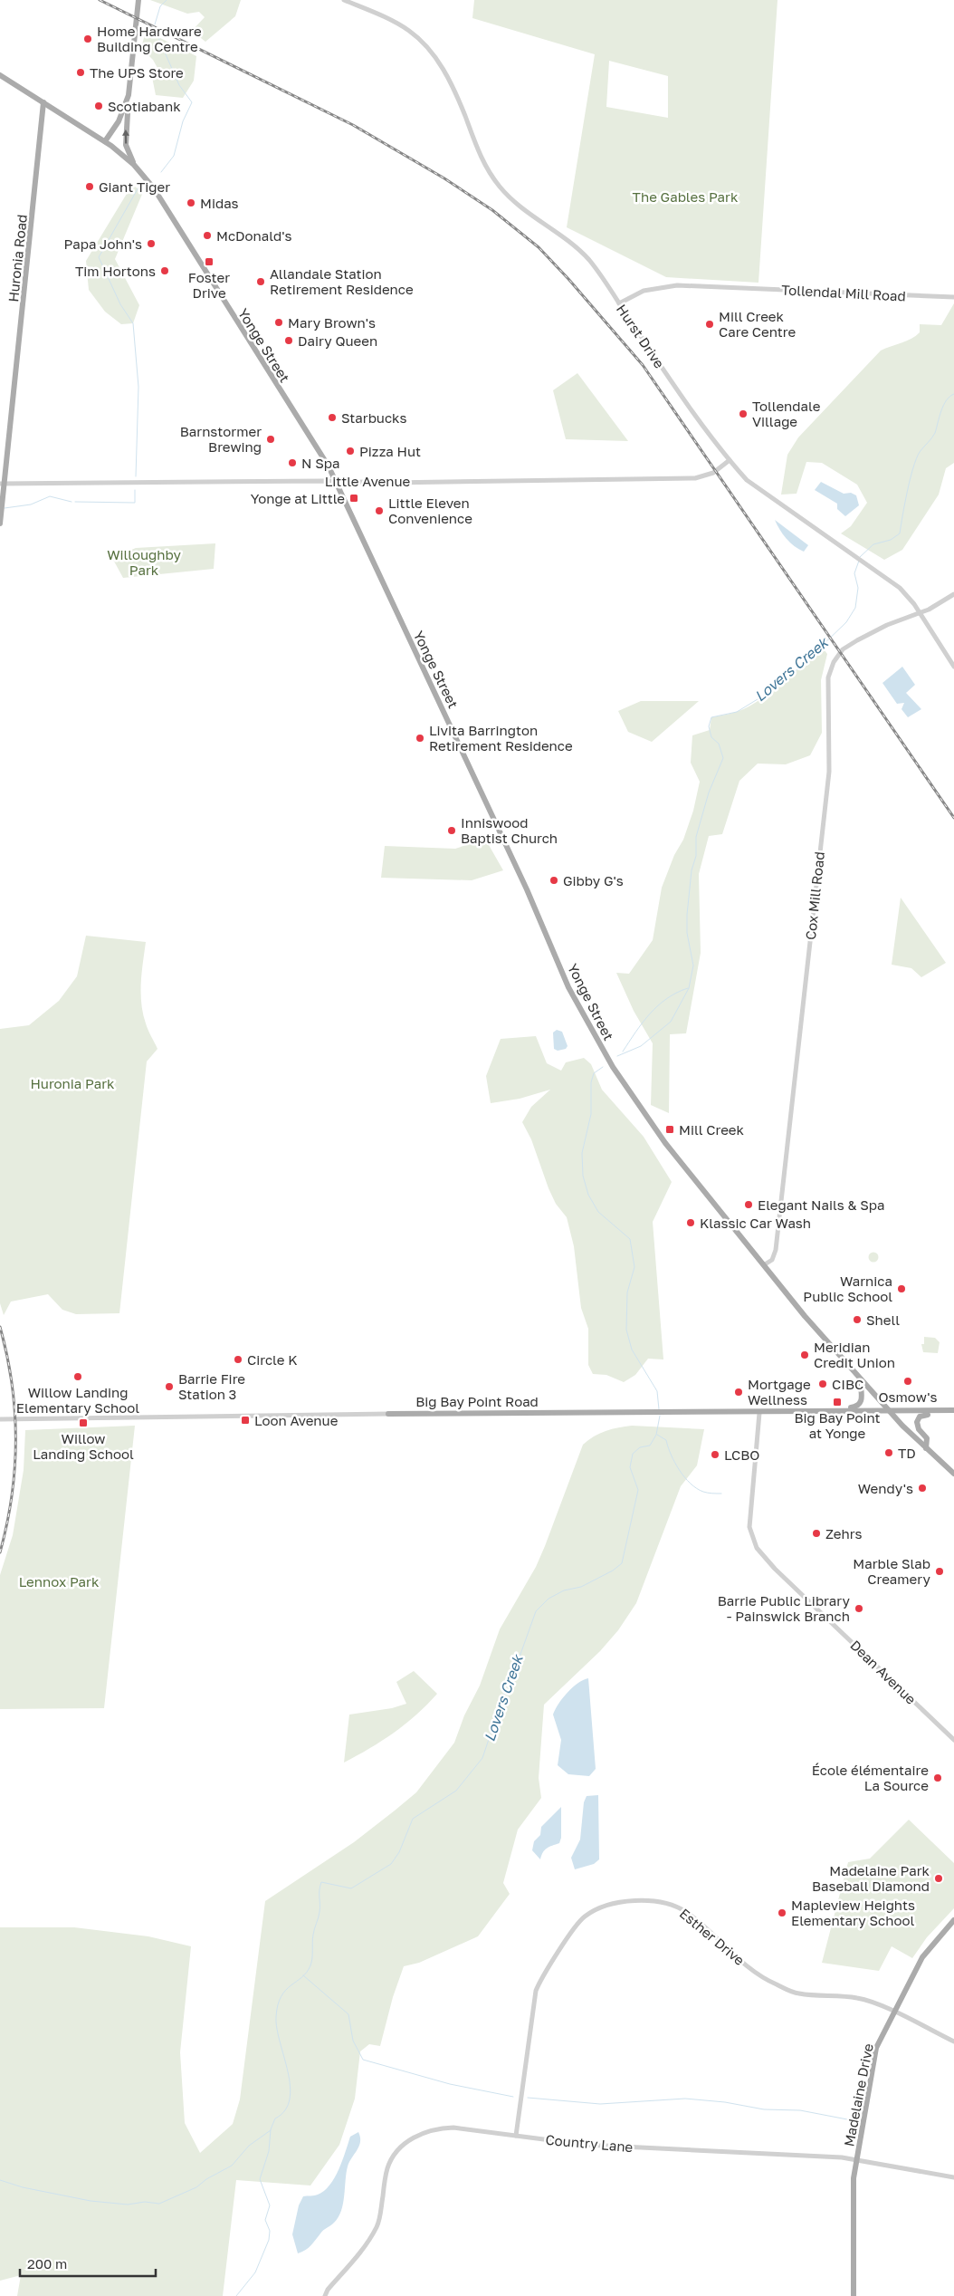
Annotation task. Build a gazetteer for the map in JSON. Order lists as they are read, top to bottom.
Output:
{
  "streets": {
    "main road": [
      "Huronia Road",
      "Yonge Street",
      "Big Bay Point Road",
      "Madelaine Drive"
    ],
    "street": [
      "Tollendal Mill Road",
      "Hurst Drive",
      "Little Avenue",
      "Cox Mill Road",
      "Dean Avenue",
      "Esther Drive",
      "Country Lane"
    ]
  },
  "crossings": [
    ["Huronia Road", "Yonge Street"],
    ["Huronia Road", "Little Avenue"],
    ["Tollendal Mill Road", "Hurst Drive"],
    ["Hurst Drive", "Little Avenue"],
    ["Hurst Drive", "Cox Mill Road"],
    ["Yonge Street", "Little Avenue"],
    ["Yonge Street", "Cox Mill Road"],
    ["Yonge Street", "Big Bay Point Road"],
    ["Big Bay Point Road", "Dean Avenue"],
    ["Esther Drive", "Madelaine Drive"],
    ["Esther Drive", "Country Lane"],
    ["Madelaine Drive", "Country Lane"]
  ],
  "water": ["Lovers Creek"],
  "parks": [
    "The Gables Park",
    "Willoughby Park",
    "Huronia Park",
    "Lennox Park"
  ],
  "places": {
    "other": [
      "Home Hardware Building Centre",
      "The UPS Store",
      "Scotiabank",
      "Giant Tiger",
      "Midas",
      "McDonald's",
      "Papa John's",
      "Tim Hortons",
      "Allandale Station Retirement Residence",
      "Mary Brown's",
      "Mill Creek Care Centre",
      "Dairy Queen",
      "Tollendale Village",
      "Starbucks",
      "Barnstormer Brewing",
      "Pizza Hut",
      "N Spa",
      "Little Eleven Convenience",
      "Livita Barrington Retirement Residence",
      "Inniswood Baptist Church",
      "Gibby G's",
      "Elegant Nails & Spa",
      "Klassic Car Wash",
      "Warnica Public School",
      "Shell",
      "Meridian Credit Union",
      "Circle K",
      "Willow Landing Elementary School",
      "Osmow's",
      "CIBC",
      "Barrie Fire Station 3",
      "Mortgage Wellness",
      "TD",
      "LCBO",
      "Wendy's",
      "Zehrs",
      "Marble Slab Creamery",
      "Barrie Public Library - Painswick Branch",
      "École élémentaire La Source",
      "Madelaine Park Baseball Diamond",
      "Mapleview Heights Elementary School"
    ],
    "transit": [
      "Foster Drive",
      "Yonge at Little",
      "Mill Creek",
      "Big Bay Point at Yonge",
      "Loon Avenue",
      "Willow Landing School"
    ]
  },
  "scale_bar": "200 m"
}
